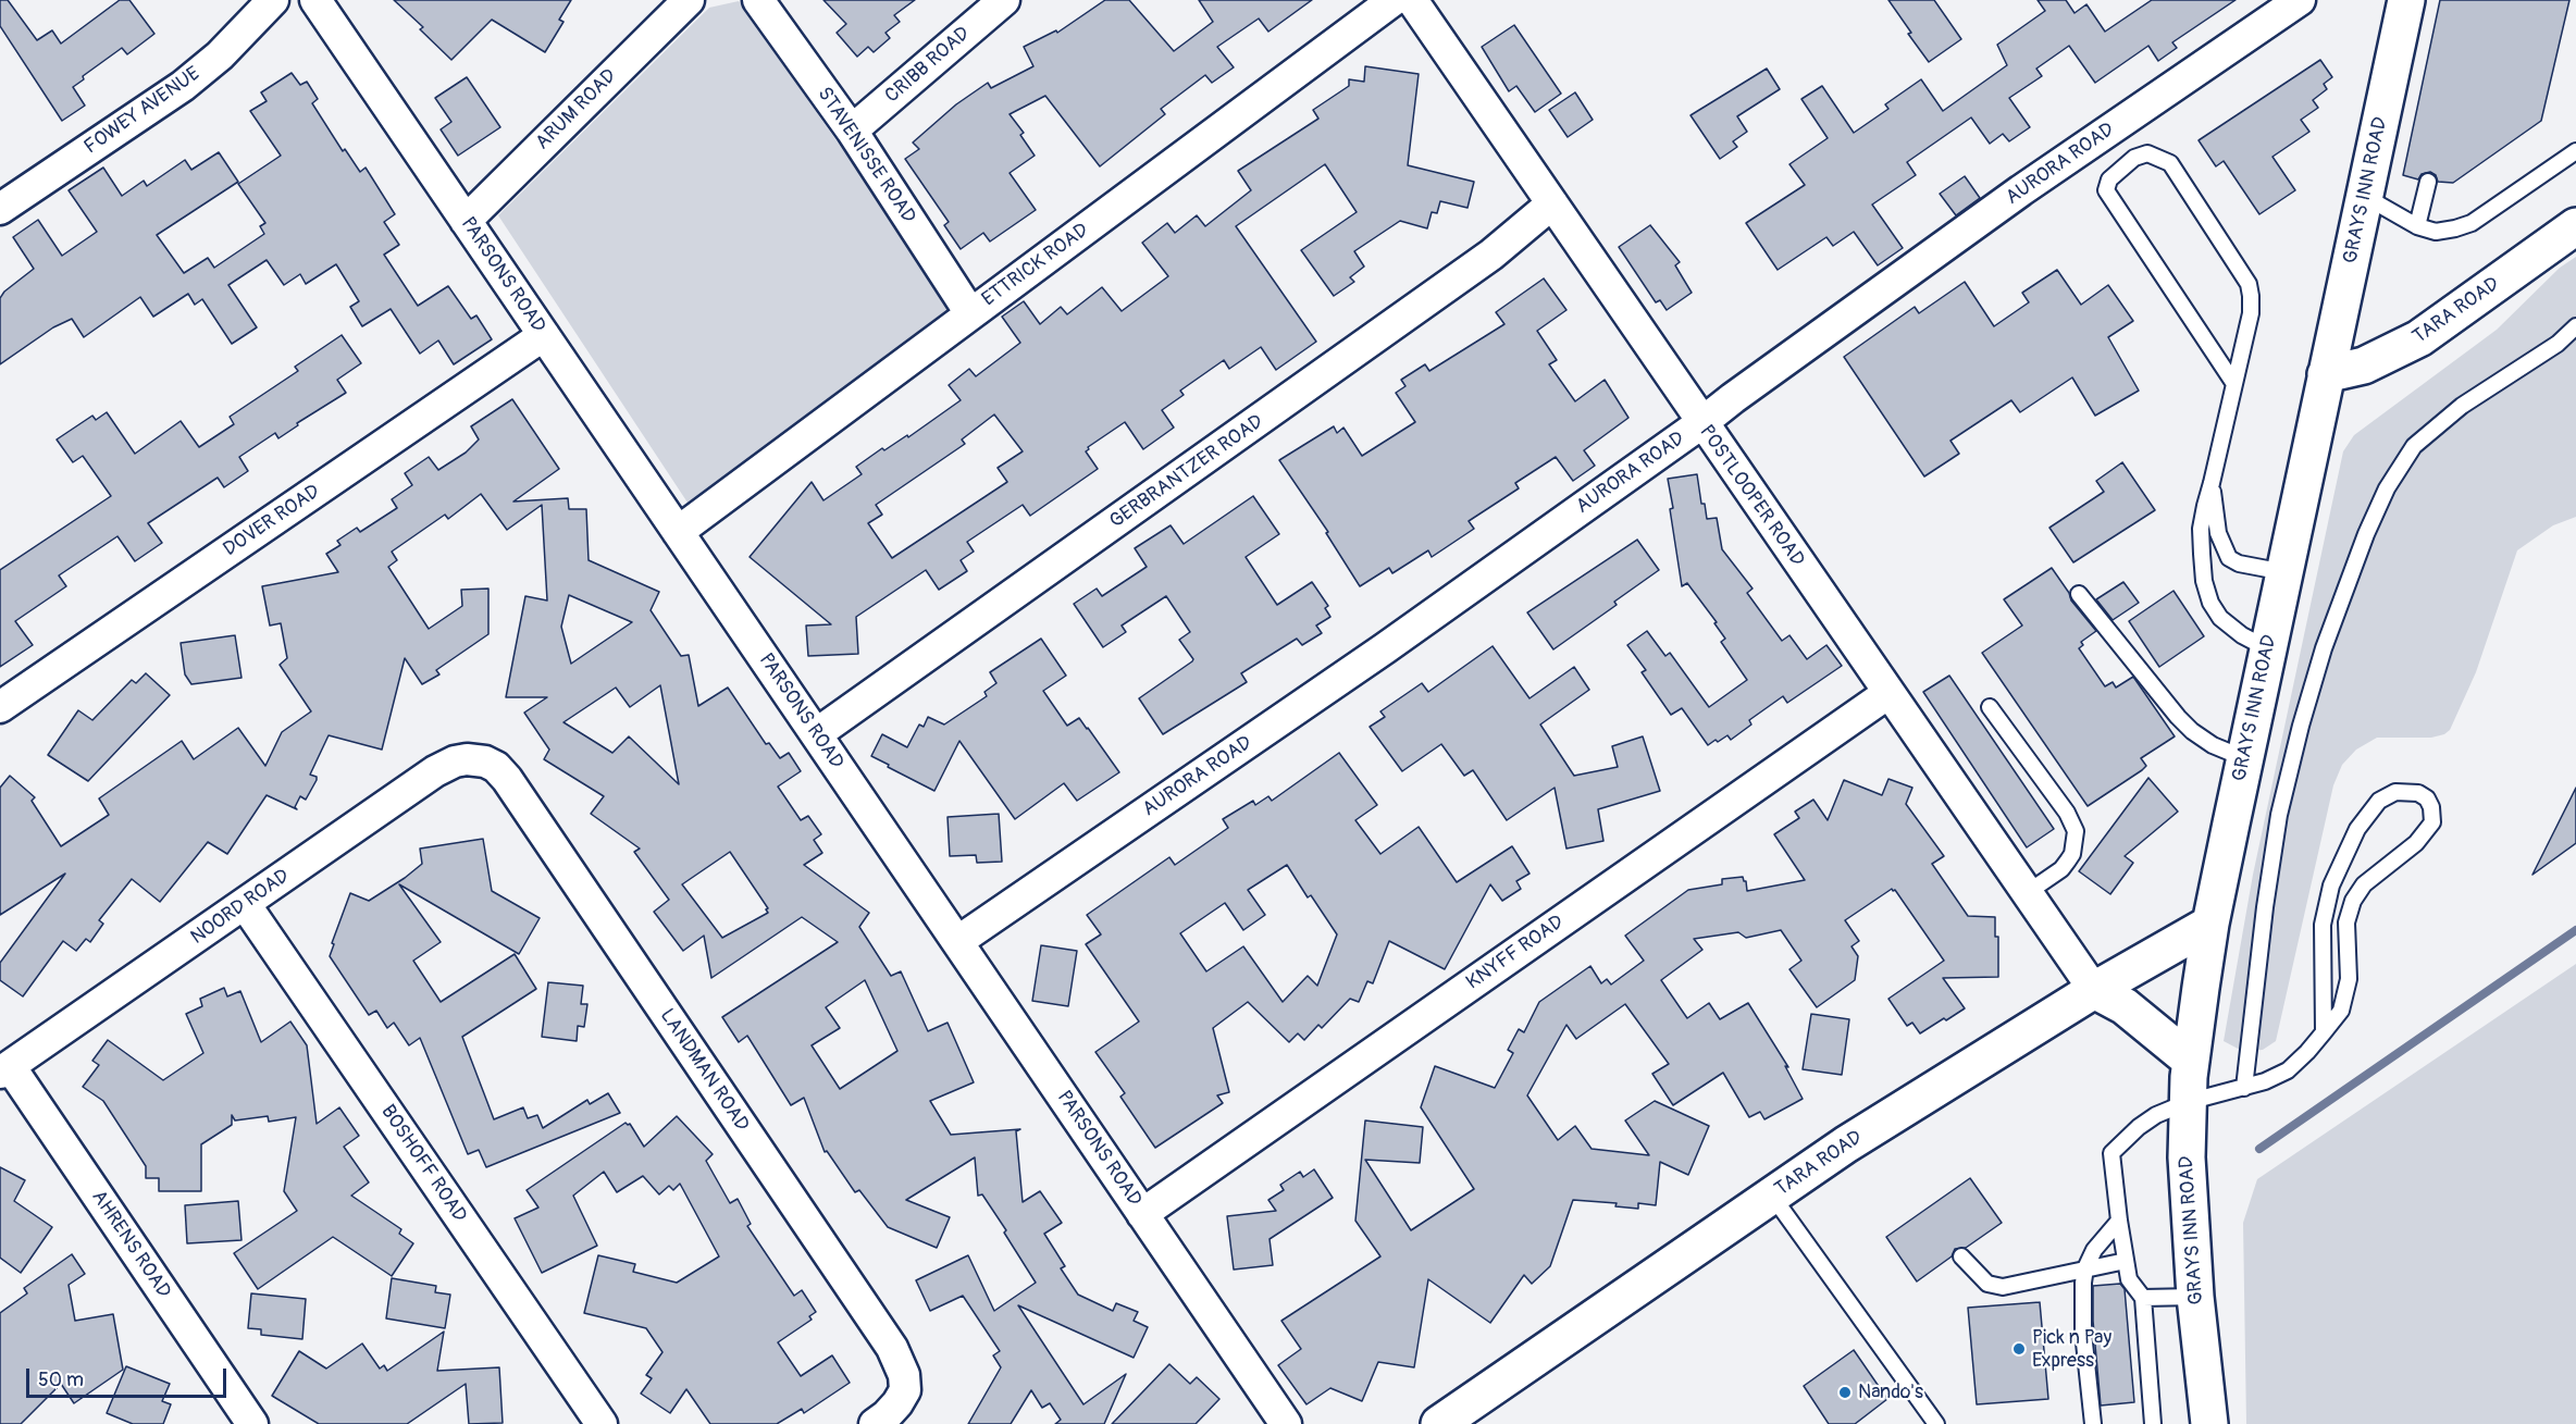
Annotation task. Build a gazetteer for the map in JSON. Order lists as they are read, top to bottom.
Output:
{
  "streets": {
    "street": [
      "CRIBB ROAD",
      "ARUM ROAD",
      "FOWEY AVENUE",
      "STAVENISSE ROAD",
      "AURORA ROAD",
      "GRAYS INN ROAD",
      "ETTRICK ROAD",
      "PARSONS ROAD",
      "TARA ROAD",
      "GERBRANTZER ROAD",
      "POSTLOOPER ROAD",
      "DOVER ROAD",
      "NOORD ROAD",
      "KNYFF ROAD",
      "LANDMAN ROAD",
      "BOSHOFF ROAD",
      "AHRENS ROAD"
    ]
  },
  "crossings": [
    ["CRIBB ROAD", "STAVENISSE ROAD"],
    ["ARUM ROAD", "PARSONS ROAD"],
    ["STAVENISSE ROAD", "ETTRICK ROAD"],
    ["AURORA ROAD", "PARSONS ROAD"],
    ["AURORA ROAD", "POSTLOOPER ROAD"],
    ["GRAYS INN ROAD", "TARA ROAD"],
    ["ETTRICK ROAD", "PARSONS ROAD"],
    ["PARSONS ROAD", "GERBRANTZER ROAD"],
    ["PARSONS ROAD", "DOVER ROAD"],
    ["PARSONS ROAD", "KNYFF ROAD"],
    ["TARA ROAD", "POSTLOOPER ROAD"],
    ["GERBRANTZER ROAD", "POSTLOOPER ROAD"],
    ["POSTLOOPER ROAD", "KNYFF ROAD"],
    ["NOORD ROAD", "LANDMAN ROAD"],
    ["NOORD ROAD", "BOSHOFF ROAD"],
    ["NOORD ROAD", "AHRENS ROAD"]
  ],
  "places": ["Pick n Pay Express", "Nando's"],
  "scale_bar": "50 m"
}
